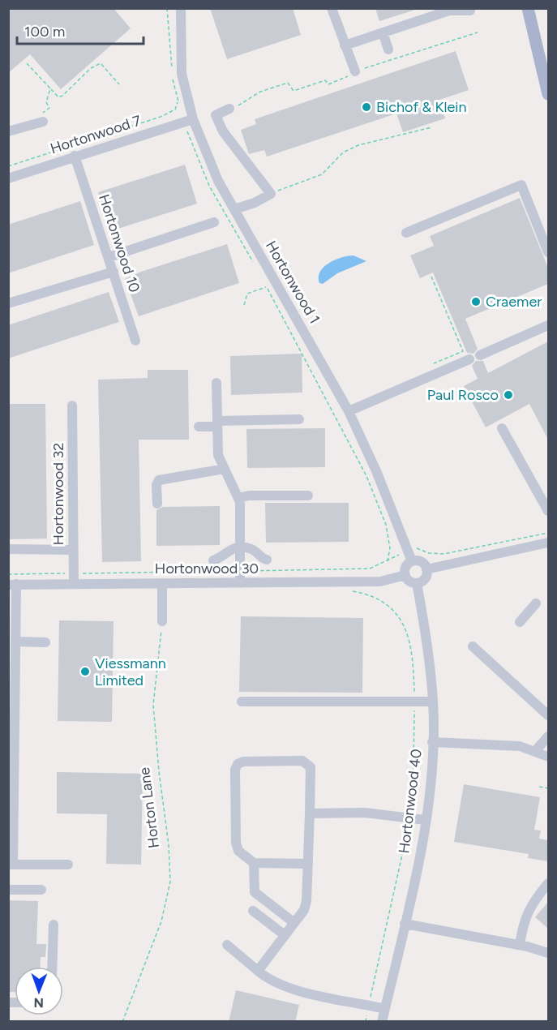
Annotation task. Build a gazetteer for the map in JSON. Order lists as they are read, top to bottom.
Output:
{
  "streets": {
    "street": [
      "Hortonwood 7",
      "Hortonwood 10",
      "Hortonwood 1",
      "Hortonwood 32",
      "Hortonwood 30",
      "Hortonwood 40"
    ],
    "path": ["Horton Lane"]
  },
  "crossings": [
    ["Hortonwood 7", "Hortonwood 10"],
    ["Hortonwood 7", "Hortonwood 1"],
    ["Hortonwood 1", "Hortonwood 30"],
    ["Hortonwood 1", "Hortonwood 40"],
    ["Hortonwood 32", "Hortonwood 30"],
    ["Hortonwood 30", "Hortonwood 40"]
  ],
  "places": [
    "Bichof & Klein",
    "Craemer",
    "Paul Rosco",
    "Viessmann Limited"
  ],
  "scale_bar": "100 m",
  "north": "bottom"
}
